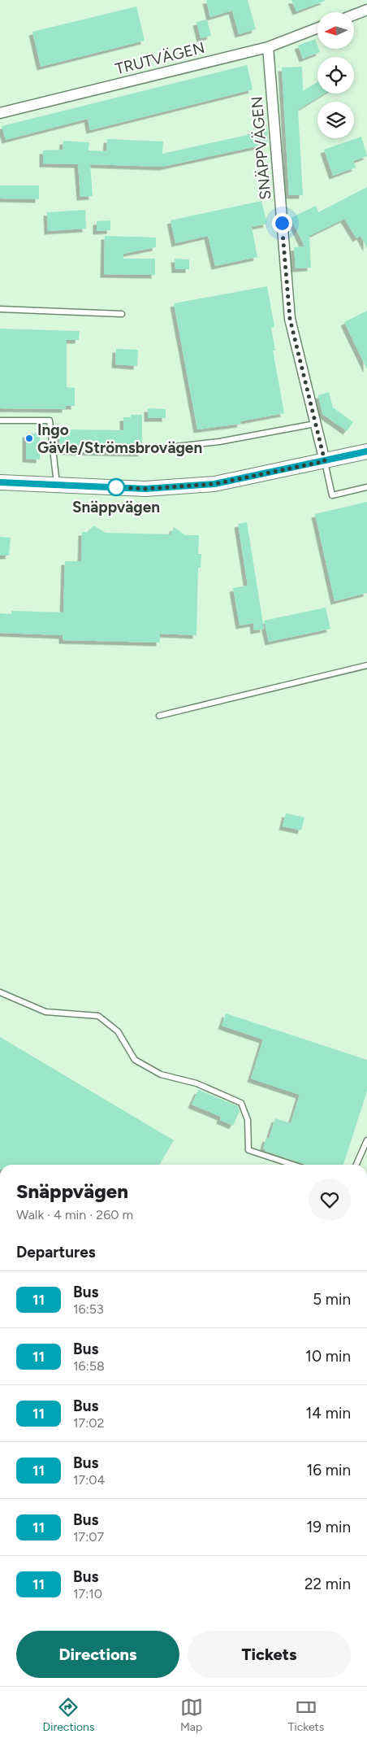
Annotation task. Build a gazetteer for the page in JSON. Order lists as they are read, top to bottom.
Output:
{
  "streets": {
    "street": ["TRUTVÄGEN", "SNÄPPVÄGEN"]
  },
  "crossings": [
    ["TRUTVÄGEN", "SNÄPPVÄGEN"]
  ],
  "places": ["Ingo Gävle/Strömsbrovägen", "Snäppvägen"],
  "lines": ["bus line 11"],
  "north": "left",
  "page": {
    "heading": [
      ["Snäppvägen", "Walk · 4 min · 260 m"],
      "Departures"
    ],
    "list": [
      {
        "mark": "11",
        "name": "Bus",
        "note": "16:53",
        "value": "5 min"
      },
      {
        "mark": "11",
        "name": "Bus",
        "note": "16:58",
        "value": "10 min"
      },
      {
        "mark": "11",
        "name": "Bus",
        "note": "17:02",
        "value": "14 min"
      },
      {
        "mark": "11",
        "name": "Bus",
        "note": "17:04",
        "value": "16 min"
      },
      {
        "mark": "11",
        "name": "Bus",
        "note": "17:07",
        "value": "19 min"
      },
      {
        "mark": "11",
        "name": "Bus",
        "note": "17:10",
        "value": "22 min"
      }
    ],
    "buttons": ["Directions", "Tickets"],
    "tabs": ["Directions", "Map", "Tickets"]
  }
}
